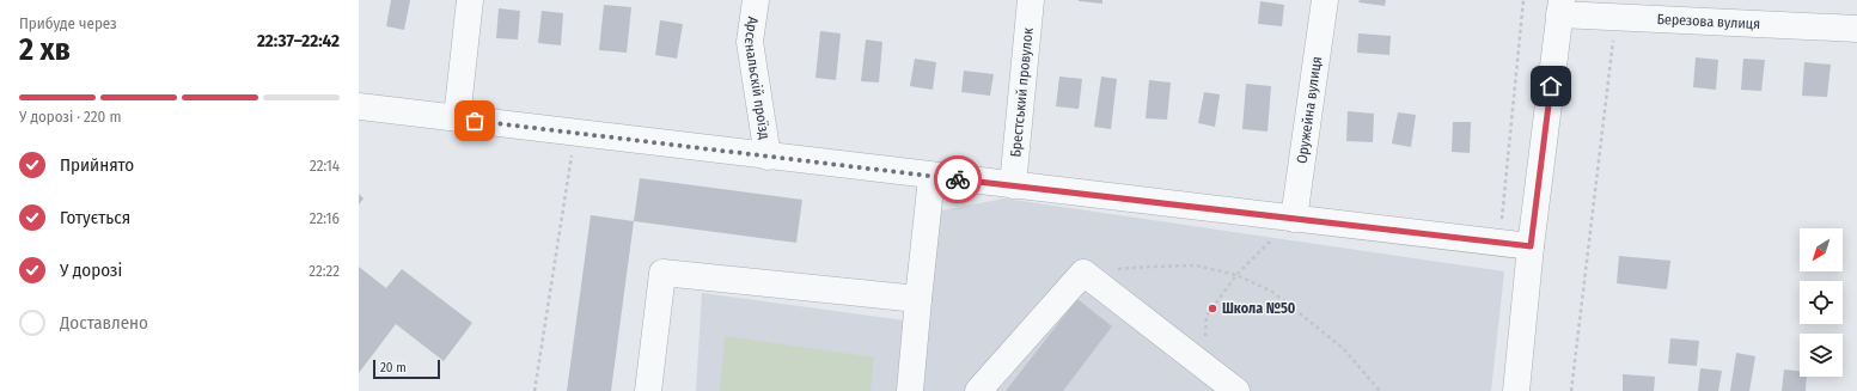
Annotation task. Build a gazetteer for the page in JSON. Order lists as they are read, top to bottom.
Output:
{
  "streets": {
    "street": [
      "Березова вулиця",
      "Арсєнальскій проїзд",
      "Брестський провулок",
      "Оружейна вулиця"
    ]
  },
  "places": ["Школа №50"],
  "scale_bar": "20 m",
  "north": "bottom left",
  "page": {
    "heading": ["2 хв", "Прибуде через", "22:37–22:42"],
    "bar": "У дорозі · 220 m",
    "list": [
      ["Прийнято", "22:14"],
      ["Готується", "22:16"],
      ["У дорозі", "22:22"],
      "Доставлено"
    ],
    "scale": "20 m"
  }
}
